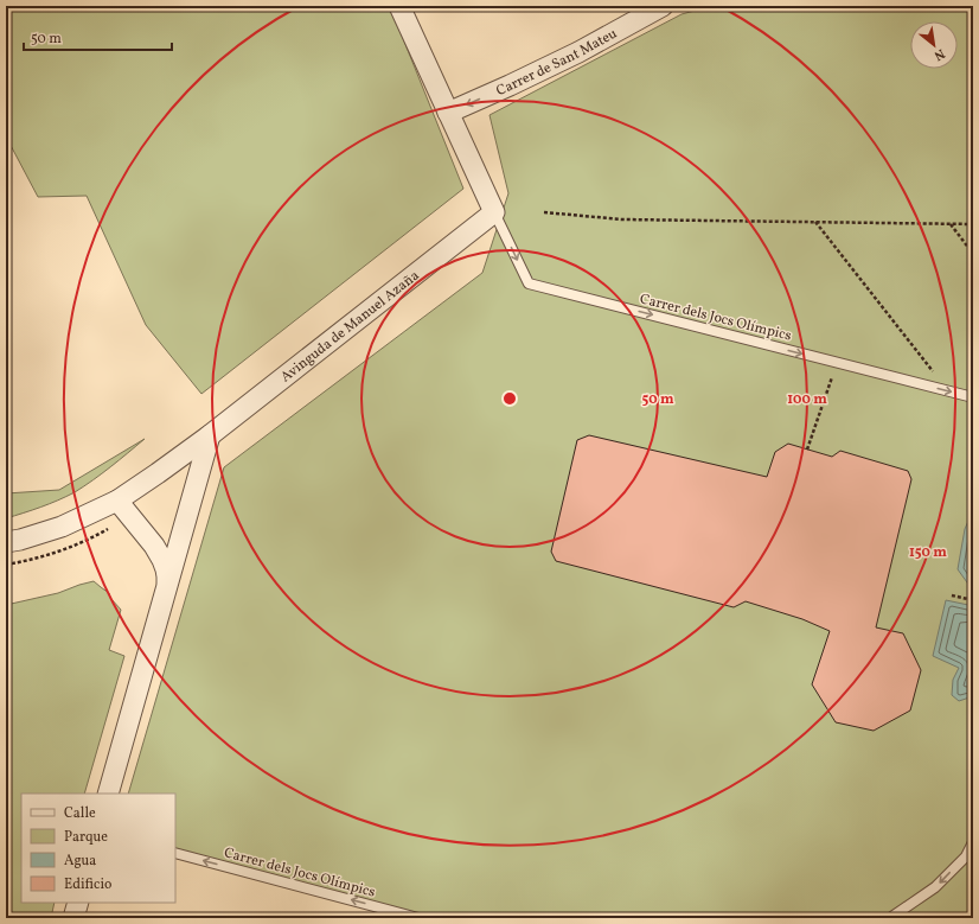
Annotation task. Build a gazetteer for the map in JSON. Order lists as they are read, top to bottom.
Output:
{
  "streets": {
    "street": ["Carrer de Sant Mateu", "Avinguda de Manuel Azaña"],
    "lane": ["Carrer dels Jocs Olímpics"]
  },
  "crossings": [
    ["Carrer dels Jocs Olímpics", "Avinguda de Manuel Azaña"]
  ],
  "one_way": ["Carrer de Sant Mateu"],
  "legend": [
    "Calle",
    "Parque",
    "Agua",
    "Edificio"
  ],
  "scale_bar": "50 m",
  "north": "bottom right",
  "rings": ["50 m", "100 m", "150 m"]
}
